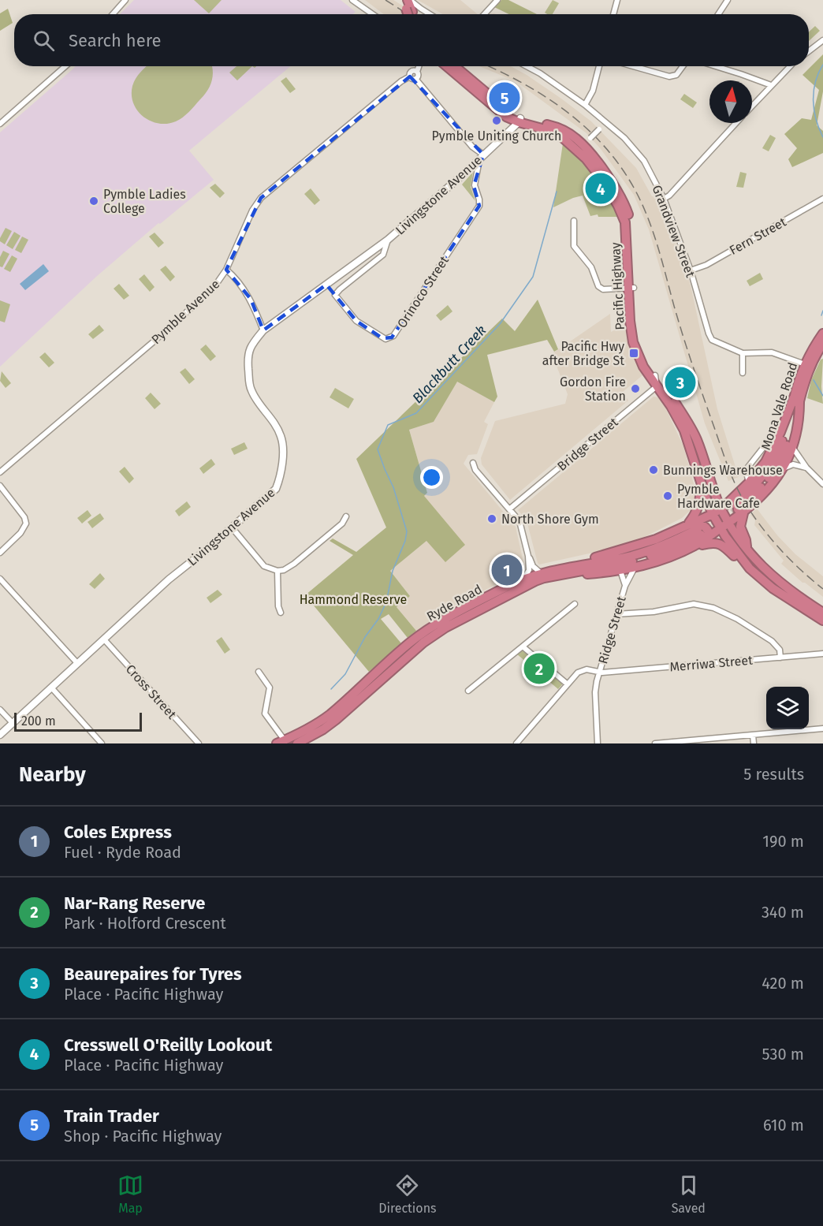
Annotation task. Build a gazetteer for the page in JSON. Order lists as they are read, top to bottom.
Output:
{
  "streets": {
    "highway": ["Pacific Highway", "Mona Vale Road", "Ryde Road"],
    "street": [
      "Livingstone Avenue",
      "Grandview Street",
      "Fern Street",
      "Orinoco Street",
      "Pymble Avenue",
      "Bridge Street",
      "Ridge Street",
      "Merriwa Street",
      "Cross Street"
    ]
  },
  "crossings": [
    ["Livingstone Avenue", "Pacific Highway"],
    ["Livingstone Avenue", "Orinoco Street"],
    ["Livingstone Avenue", "Cross Street"],
    ["Grandview Street", "Fern Street"],
    ["Grandview Street", "Mona Vale Road"],
    ["Pacific Highway", "Bridge Street"],
    ["Ridge Street", "Merriwa Street"]
  ],
  "water": ["Blackbutt Creek"],
  "parks": ["Hammond Reserve"],
  "places": {
    "other": [
      "Pymble Uniting Church",
      "Pymble Ladies College",
      "Gordon Fire Station",
      "Bunnings Warehouse",
      "Pymble Hardware Cafe",
      "North Shore Gym"
    ],
    "transit": ["Pacific Hwy after Bridge St"]
  },
  "scale_bar": "200 m",
  "north": "top",
  "page": {
    "search": "Search here",
    "pins": [
      "5",
      "4",
      "3",
      "1",
      "2"
    ],
    "scale": "200 m",
    "heading": ["Nearby", "5 results"],
    "list": [
      {
        "mark": "1",
        "name": "Coles Express",
        "note": "Fuel · Ryde Road",
        "value": "190 m"
      },
      {
        "mark": "2",
        "name": "Nar-Rang Reserve",
        "note": "Park · Holford Crescent",
        "value": "340 m"
      },
      {
        "mark": "3",
        "name": "Beaurepaires for Tyres",
        "note": "Place · Pacific Highway",
        "value": "420 m"
      },
      {
        "mark": "4",
        "name": "Cresswell O'Reilly Lookout",
        "note": "Place · Pacific Highway",
        "value": "530 m"
      },
      {
        "mark": "5",
        "name": "Train Trader",
        "note": "Shop · Pacific Highway",
        "value": "610 m"
      }
    ],
    "nav": ["Map", "Directions", "Saved"]
  }
}
